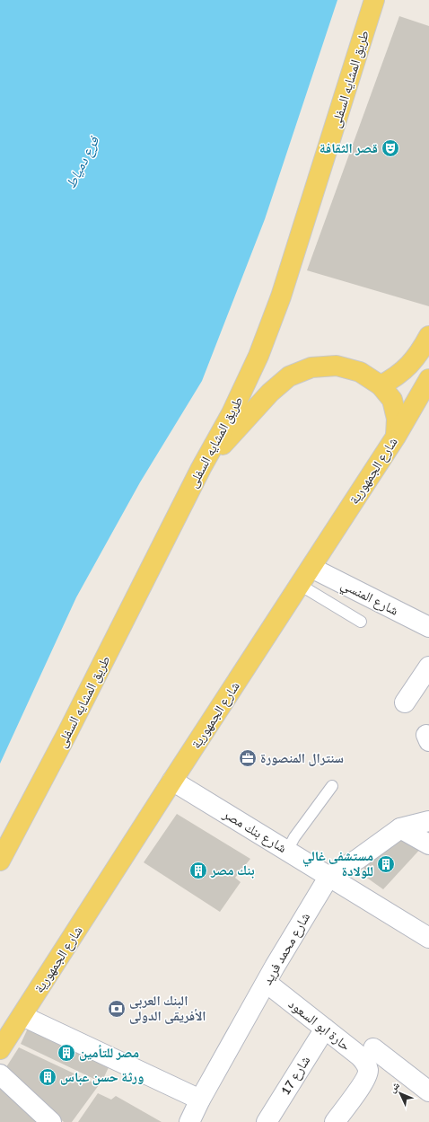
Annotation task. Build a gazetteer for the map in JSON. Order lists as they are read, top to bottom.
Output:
{
  "streets": {
    "main road": ["طريق المشايه السفلى", "شارع الجمهورية"],
    "street": [
      "شارع المنسي",
      "شارع بنك مصر",
      "شارع محمد فريد",
      "حارة ابو السعود",
      "شارع 17"
    ]
  },
  "crossings": [
    ["شارع الجمهورية", "شارع المنسي"],
    ["شارع الجمهورية", "شارع بنك مصر"],
    ["شارع بنك مصر", "شارع محمد فريد"],
    ["شارع محمد فريد", "حارة ابو السعود"],
    ["حارة ابو السعود", "شارع 17"]
  ],
  "water": ["فرع دمياط"],
  "places": {
    "theatre": ["قصر الثقافة"],
    "office": ["سنترال المنصورة"],
    "building": [
      "مستشفى غالي للولادة",
      "بنك مصر",
      "مصر للتأمين",
      "ورثة حسن عباس"
    ],
    "bank": ["البنك العربى الأفريقى الدولى"]
  },
  "north": "top left"
}
